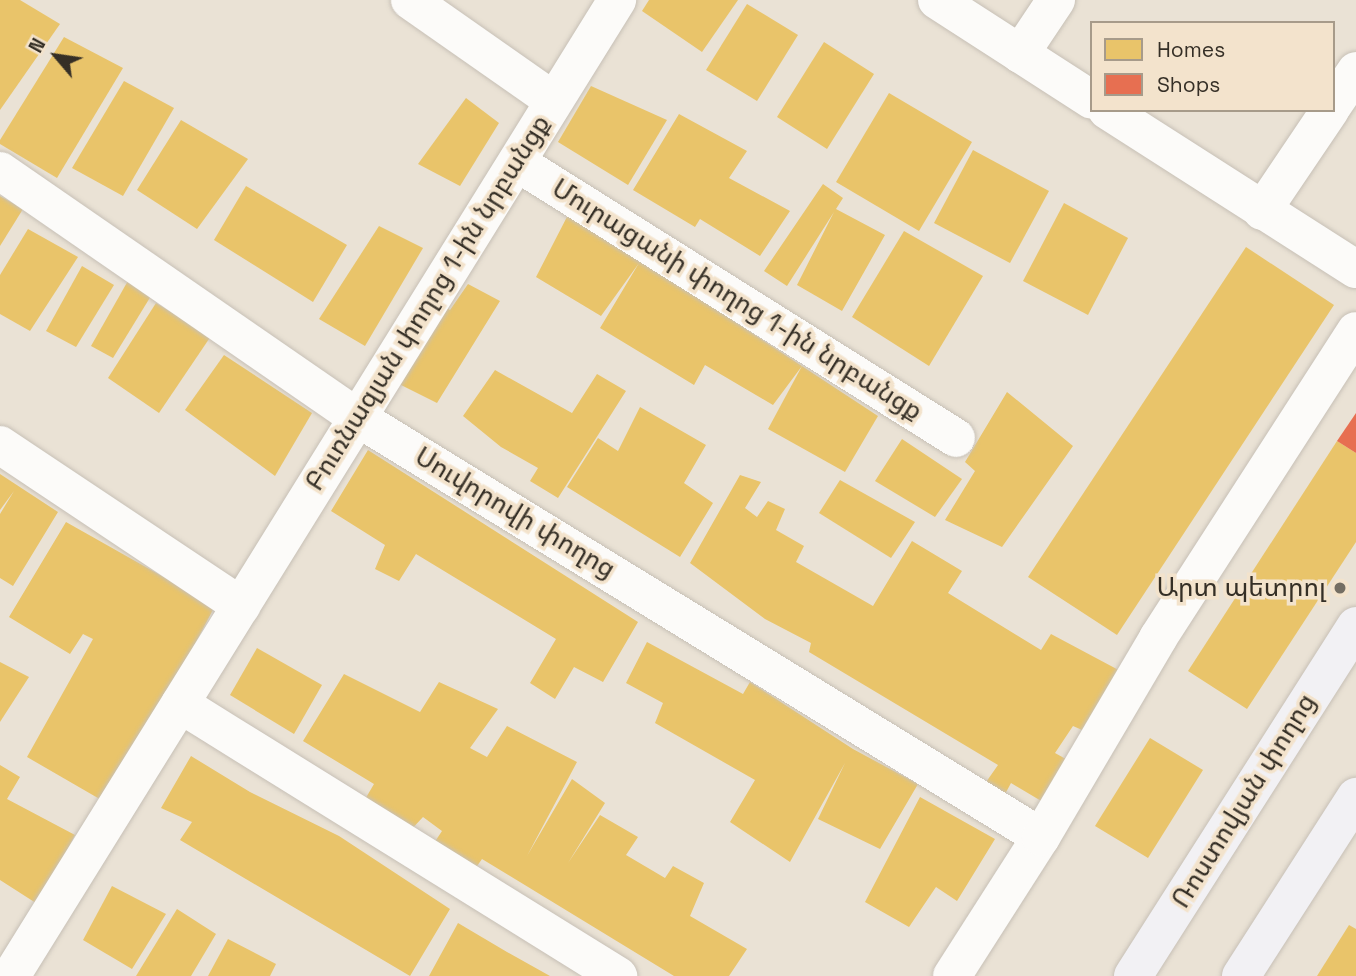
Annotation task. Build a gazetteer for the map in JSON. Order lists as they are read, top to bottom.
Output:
{
  "streets": {
    "main road": ["Ռոստովյան փողոց"],
    "street": ["Մուրացանի փողոց 1-ին նրբանցք", "Բուռնազյան փողոց 1-ին նրբանցք", "Սուվորովի փողոց"]
  },
  "crossings": [
    ["Մուրացանի փողոց 1-ին նրբանցք", "Բուռնազյան փողոց 1-ին նրբանցք"],
    ["Բուռնազյան փողոց 1-ին նրբանցք", "Սուվորովի փողոց"]
  ],
  "places": ["Արտ պետրոլ"],
  "legend": ["Homes", "Shops"],
  "north": "top left"
}
